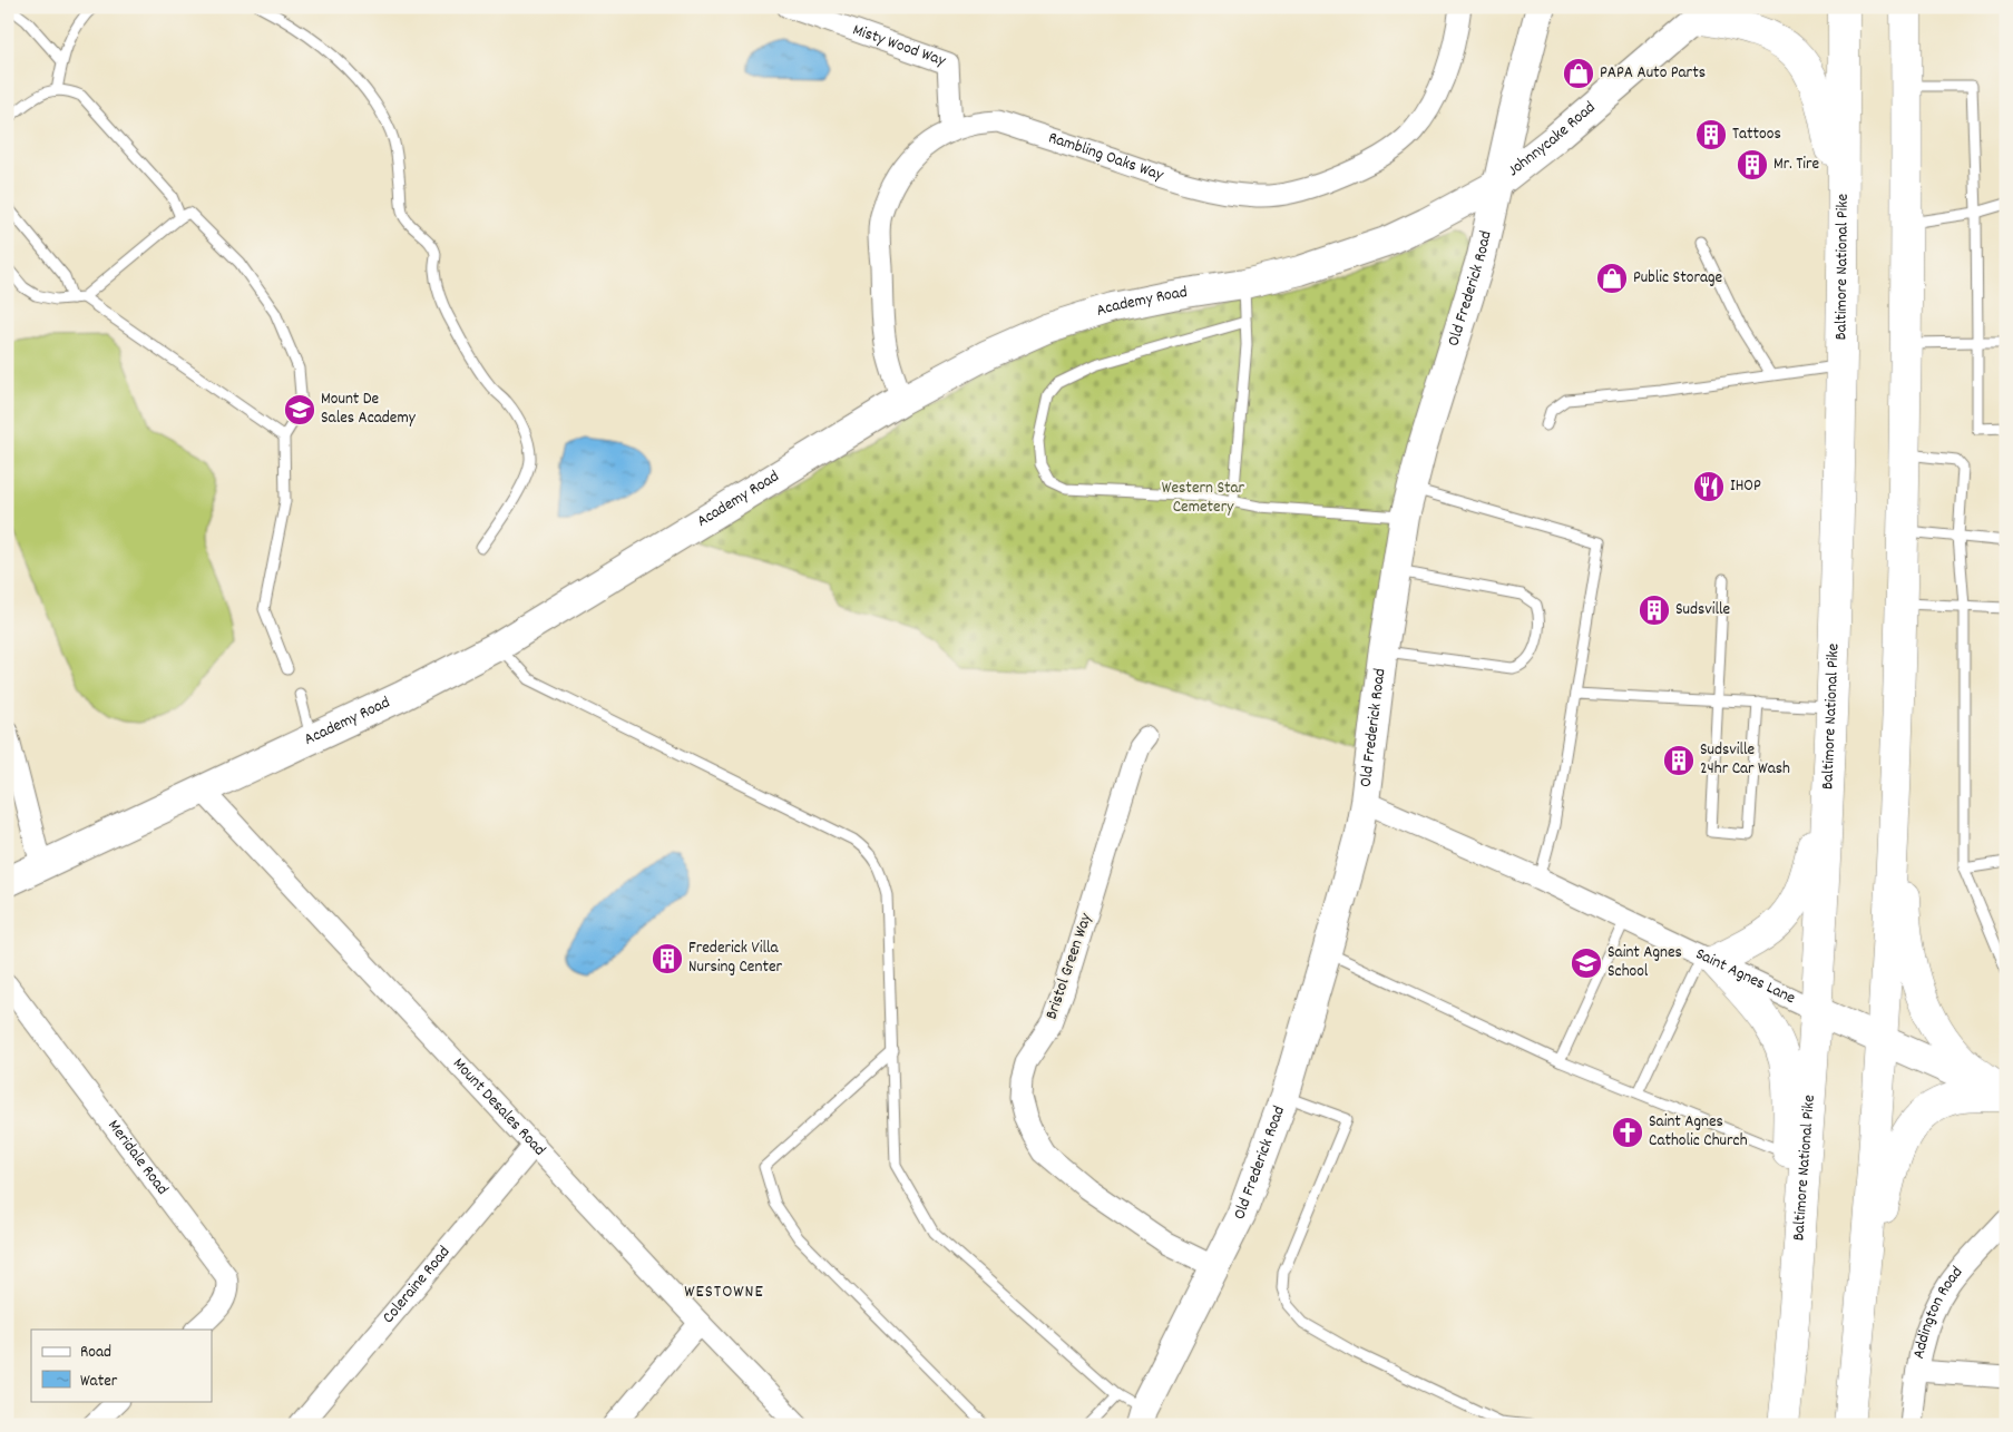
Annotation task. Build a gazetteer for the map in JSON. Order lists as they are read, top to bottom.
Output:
{
  "streets": {
    "main road": [
      "Johnnycake Road",
      "Baltimore National Pike",
      "Old Frederick Road",
      "Academy Road",
      "Saint Agnes Lane"
    ],
    "street": [
      "Misty Wood Way",
      "Rambling Oaks Way",
      "Bristol Green Way",
      "Mount Desales Road",
      "Meridale Road",
      "Coleraine Road",
      "Addington Road"
    ]
  },
  "crossings": [
    ["Misty Wood Way", "Rambling Oaks Way"],
    ["Johnnycake Road", "Old Frederick Road"],
    ["Johnnycake Road", "Academy Road"],
    ["Rambling Oaks Way", "Academy Road"],
    ["Baltimore National Pike", "Saint Agnes Lane"],
    ["Old Frederick Road", "Academy Road"],
    ["Old Frederick Road", "Bristol Green Way"],
    ["Old Frederick Road", "Saint Agnes Lane"],
    ["Academy Road", "Mount Desales Road"],
    ["Mount Desales Road", "Coleraine Road"]
  ],
  "districts": ["WESTOWNE"],
  "parks": ["Western Star Cemetery"],
  "places": {
    "shop": ["PAPA Auto Parts", "Public Storage"],
    "building": [
      "Tattoos",
      "Mr. Tire",
      "Sudsville",
      "Sudsville 24hr Car Wash",
      "Frederick Villa Nursing Center"
    ],
    "school or university": ["Mount De Sales Academy", "Saint Agnes School"],
    "restaurant": ["IHOP"],
    "church": ["Saint Agnes Catholic Church"]
  },
  "legend": ["Road", "Water"]
}
